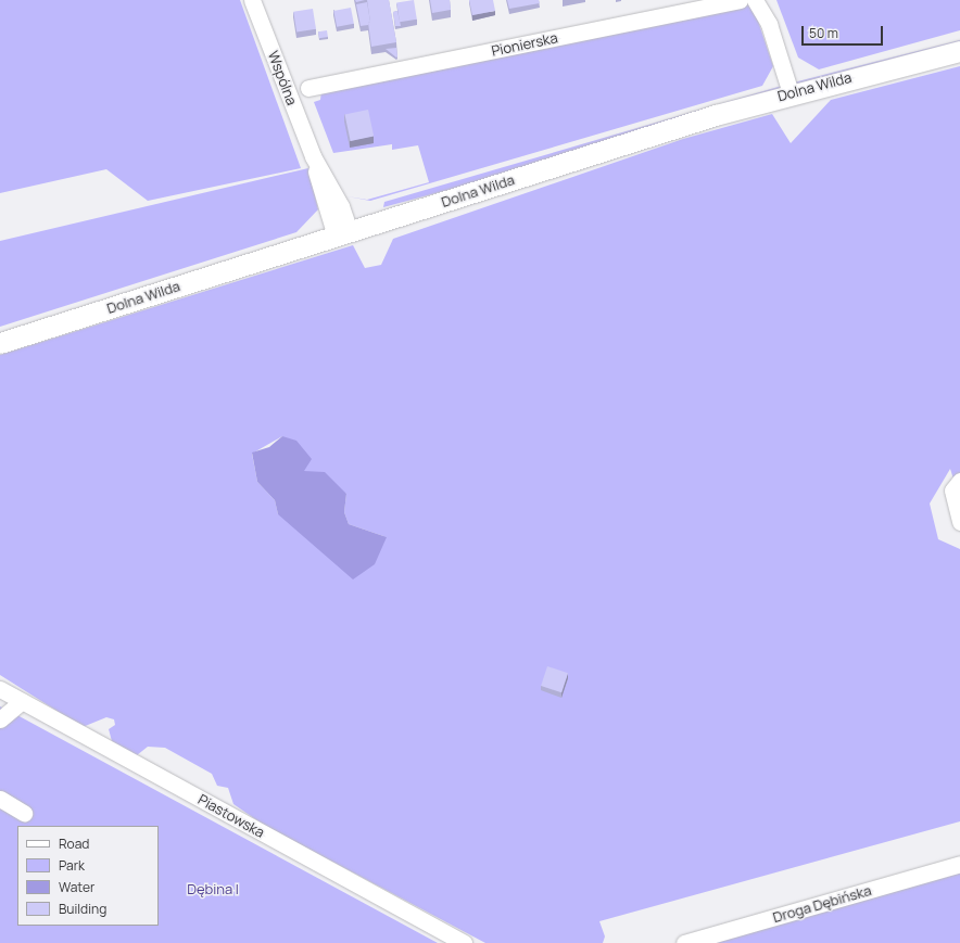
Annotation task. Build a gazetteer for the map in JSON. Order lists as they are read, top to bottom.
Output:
{
  "streets": {
    "main road": ["Dolna Wilda"],
    "street": [
      "Pionierska",
      "Wspólna",
      "Piastowska",
      "Droga Dębińska"
    ]
  },
  "crossings": [
    ["Wspólna", "Dolna Wilda"]
  ],
  "parks": ["Dębina I"],
  "legend": [
    "Road",
    "Park",
    "Water",
    "Building"
  ],
  "scale_bar": "50 m"
}
